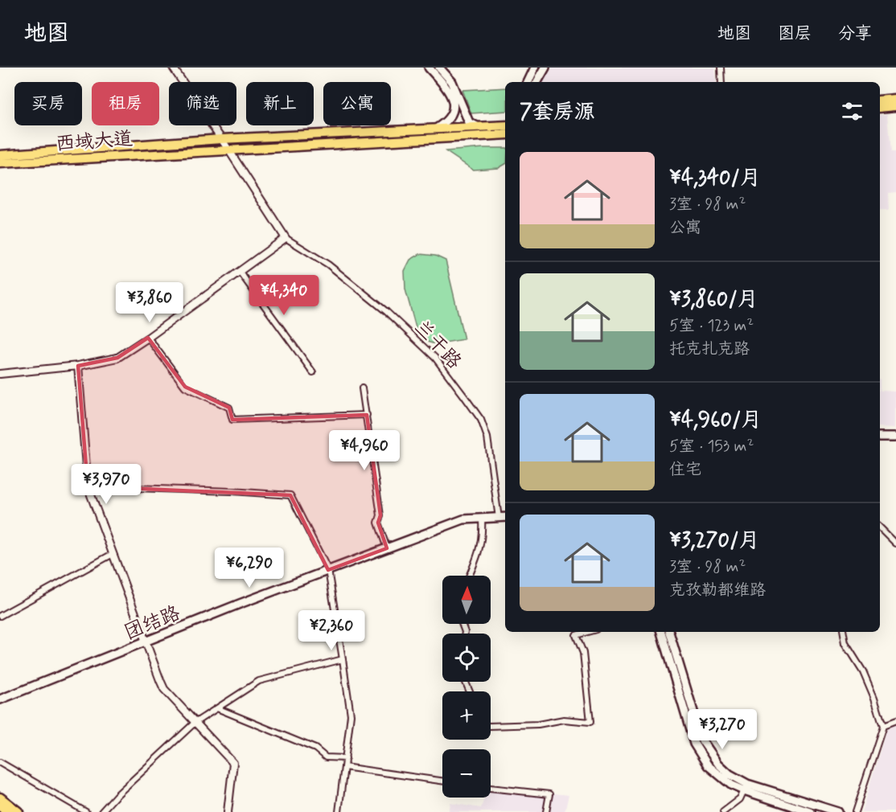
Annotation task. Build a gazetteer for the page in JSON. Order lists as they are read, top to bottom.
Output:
{
  "streets": {
    "main road": ["西域大道", "团结路"],
    "street": ["兰干路"]
  },
  "crossings": [
    ["兰干路", "团结路"]
  ],
  "north": "top",
  "page": {
    "header": "地图",
    "nav": ["地图", "图层", "分享"],
    "chip": [
      "买房",
      "租房",
      "筛选",
      "新上",
      "公寓"
    ],
    "heading": "7套房源",
    "list": [
      {
        "name": "¥4,340/月",
        "note": "3室 · 98 m² · 公寓"
      },
      {
        "name": "¥3,860/月",
        "note": "5室 · 123 m² · 托克扎克路"
      },
      {
        "name": "¥4,960/月",
        "note": "5室 · 153 m² · 住宅"
      },
      {
        "name": "¥3,270/月",
        "note": "3室 · 98 m² · 克孜勒都维路"
      }
    ],
    "price": [
      "¥4,340",
      "¥3,860",
      "¥4,960",
      "¥3,970",
      "¥6,290",
      "¥2,360",
      "¥3,270"
    ],
    "map_buttons": ["+", "−"]
  }
}
